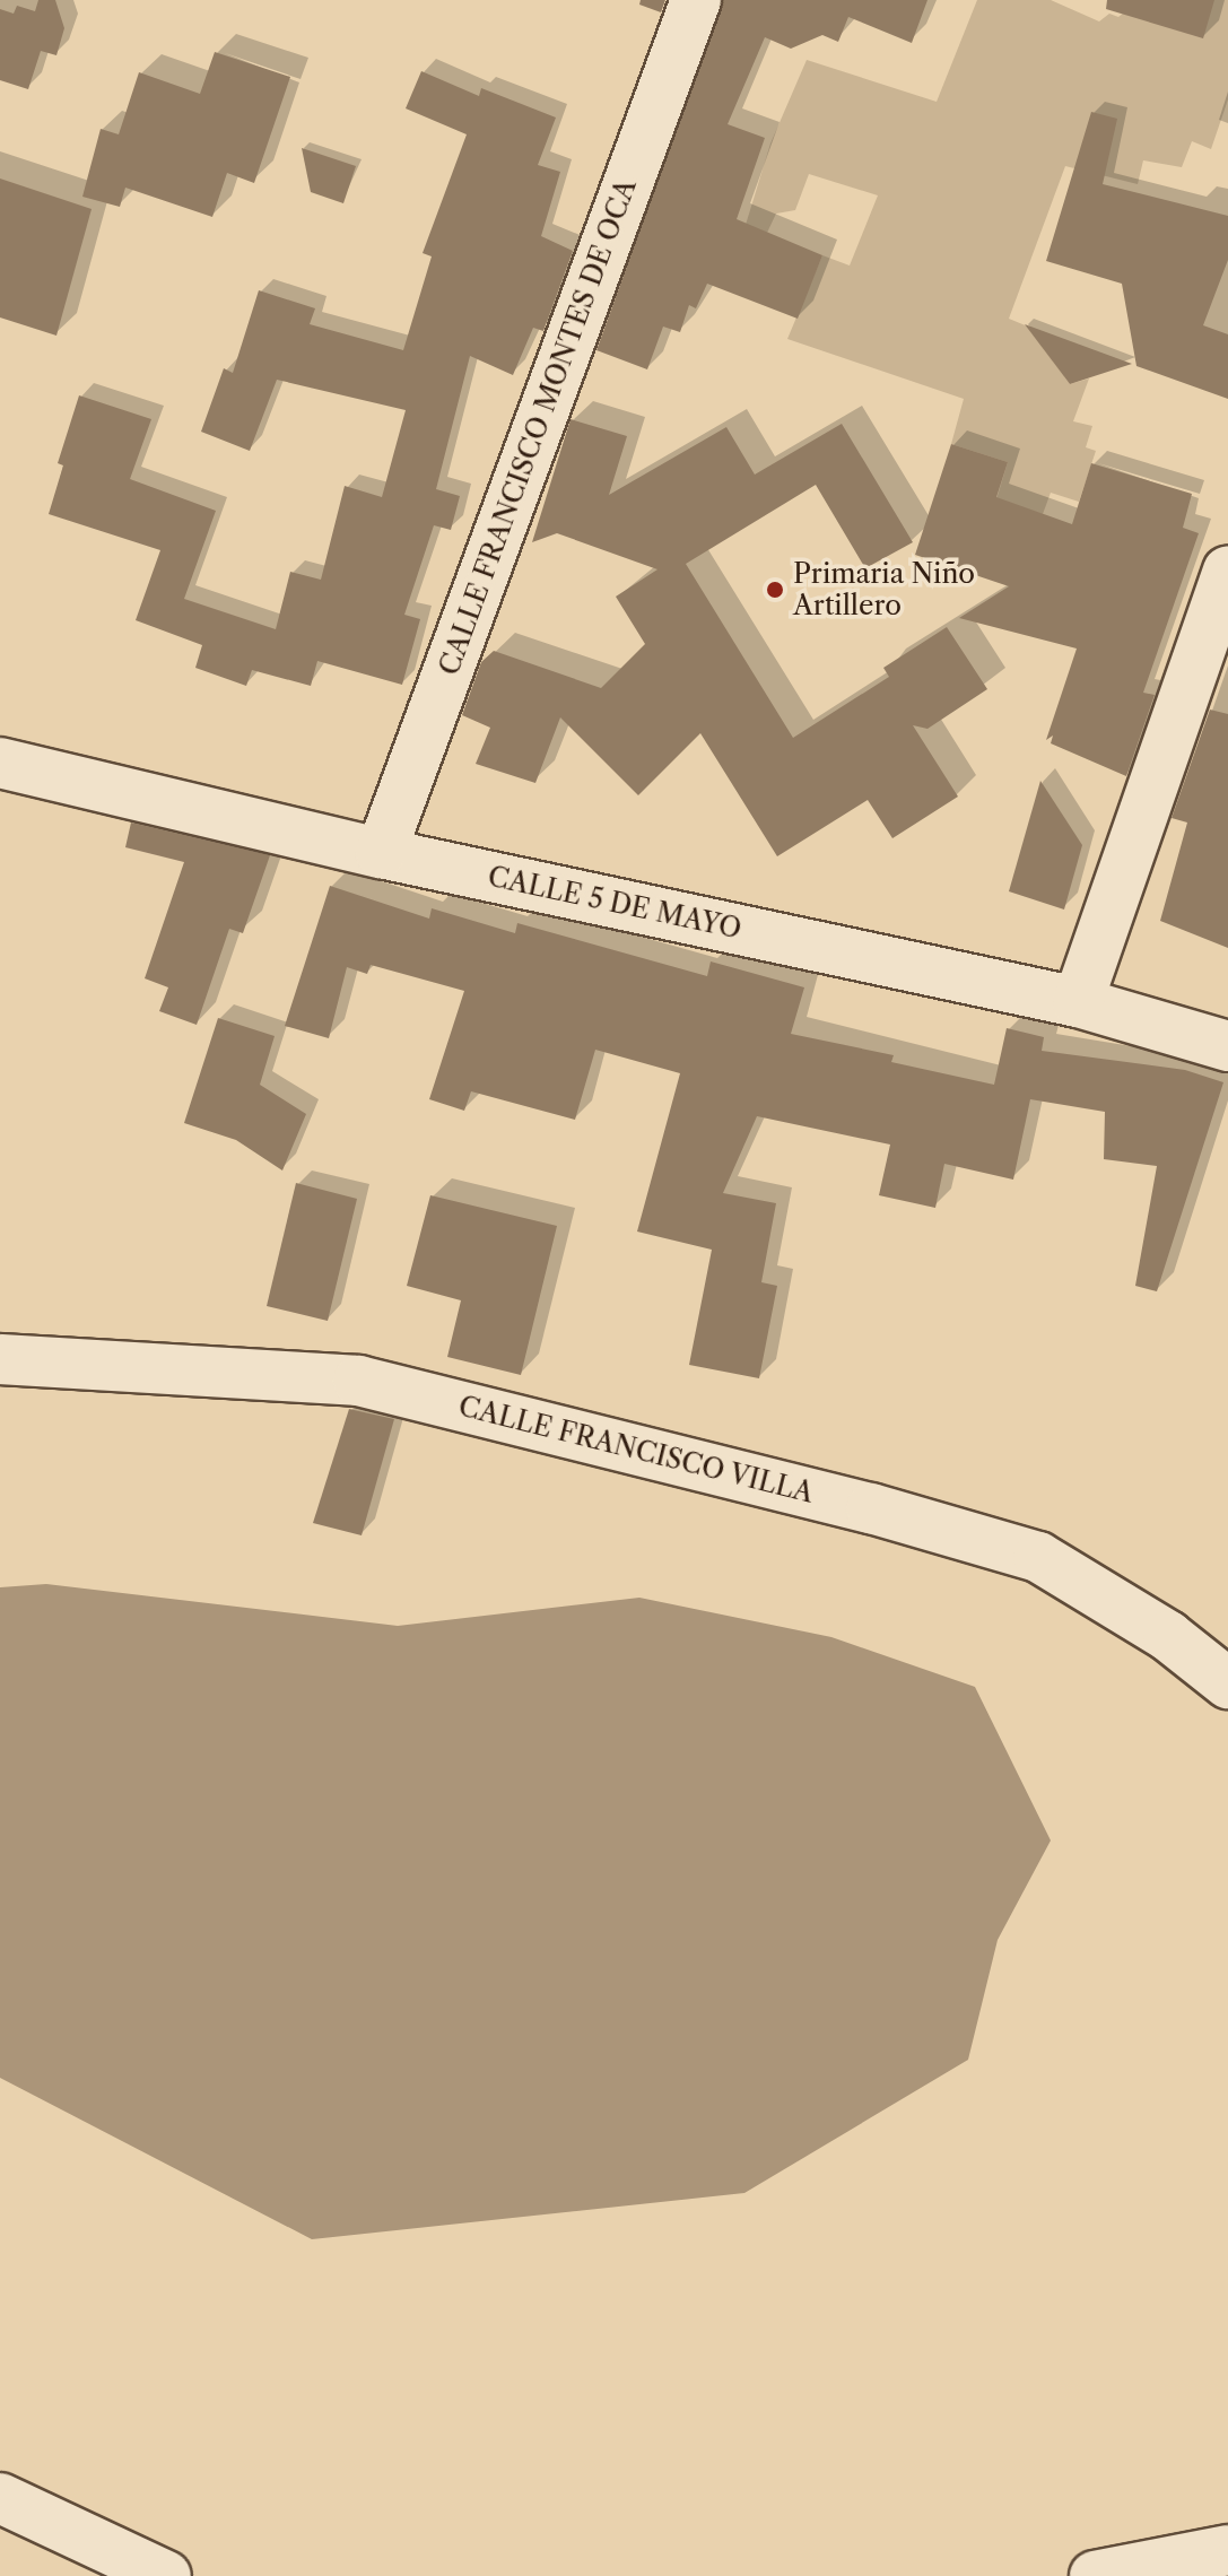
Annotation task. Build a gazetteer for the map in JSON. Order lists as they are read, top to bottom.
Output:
{
  "streets": {
    "street": ["CALLE FRANCISCO MONTES DE OCA", "CALLE 5 DE MAYO", "CALLE FRANCISCO VILLA"]
  },
  "crossings": [
    ["CALLE FRANCISCO MONTES DE OCA", "CALLE 5 DE MAYO"]
  ],
  "places": ["Primaria Niño Artillero"]
}
